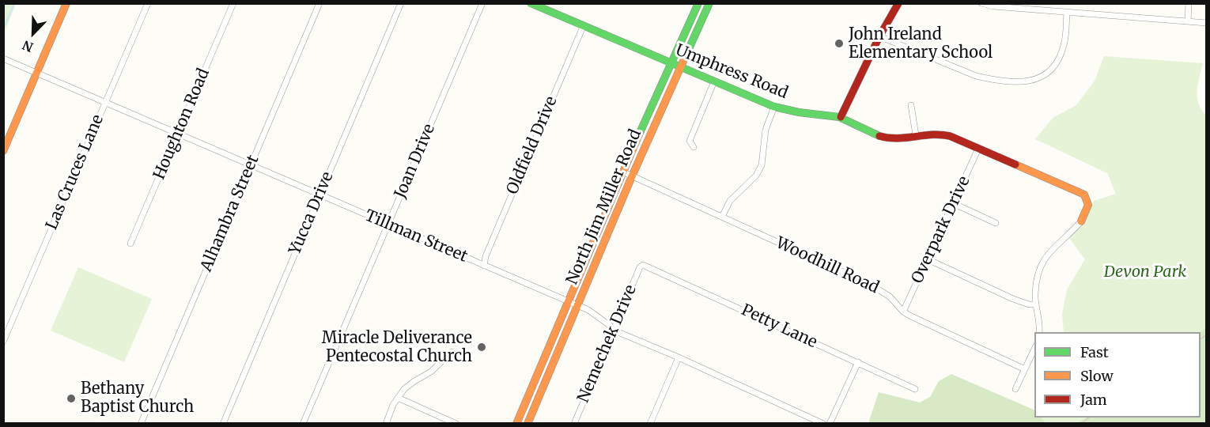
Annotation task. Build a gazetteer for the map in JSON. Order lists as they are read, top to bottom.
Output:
{
  "streets": {
    "street": [
      "Umphress Road",
      "Houghton Road",
      "Oldfield Drive",
      "Joan Drive",
      "Las Cruces Lane",
      "North Jim Miller Road",
      "Alhambra Street",
      "Yucca Drive",
      "Overpark Drive",
      "Tillman Street",
      "Woodhill Road",
      "Petty Lane",
      "Nemechek Drive"
    ]
  },
  "crossings": [
    ["Umphress Road", "Oldfield Drive"],
    ["Umphress Road", "North Jim Miller Road"],
    ["Umphress Road", "Overpark Drive"],
    ["Houghton Road", "Tillman Street"],
    ["Oldfield Drive", "Tillman Street"],
    ["Joan Drive", "Tillman Street"],
    ["Las Cruces Lane", "Tillman Street"],
    ["North Jim Miller Road", "Tillman Street"],
    ["North Jim Miller Road", "Woodhill Road"],
    ["Alhambra Street", "Tillman Street"],
    ["Yucca Drive", "Tillman Street"],
    ["Overpark Drive", "Woodhill Road"],
    ["Tillman Street", "Nemechek Drive"],
    ["Petty Lane", "Nemechek Drive"]
  ],
  "parks": ["Devon Park"],
  "places": ["John Ireland Elementary School", "Miracle Deliverance Pentecostal Church", "Bethany Baptist Church"],
  "legend": ["Fast", "Slow", "Jam"],
  "north": "bottom left"
}
